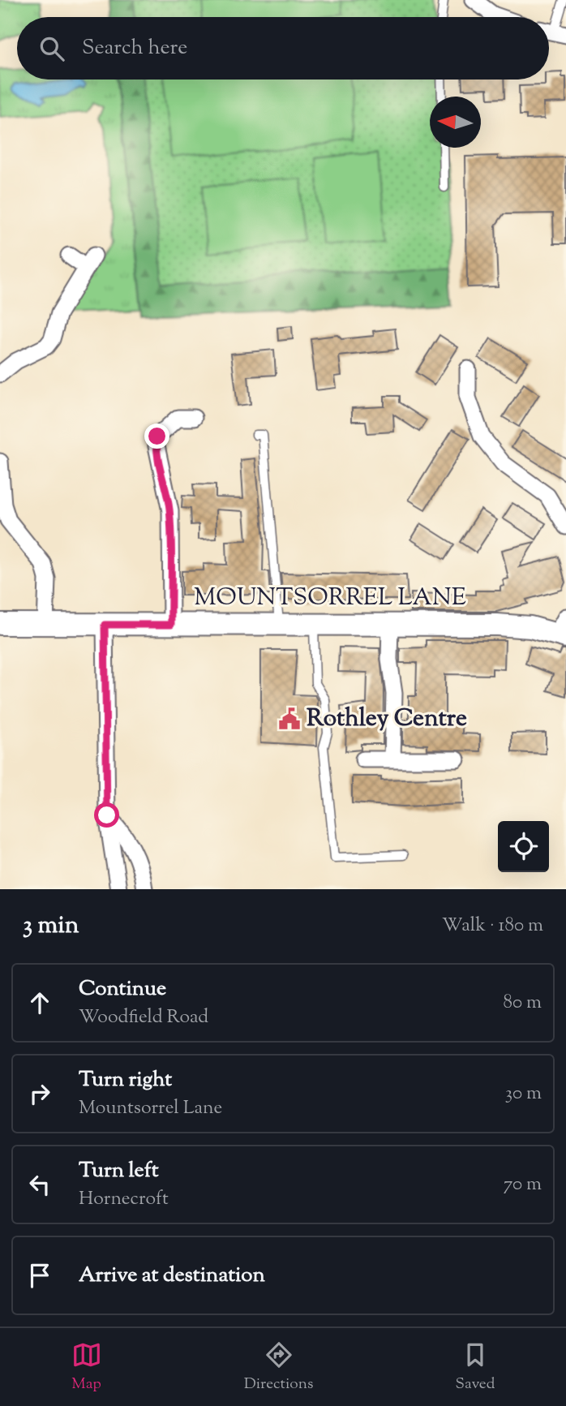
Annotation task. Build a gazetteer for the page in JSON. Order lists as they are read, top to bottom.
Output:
{
  "streets": {
    "street": ["MOUNTSORREL LANE"]
  },
  "places": {
    "public building": ["Rothley Centre"]
  },
  "north": "left",
  "page": {
    "search": "Search here",
    "heading": ["3 min", "Walk · 180 m"],
    "list": [
      ["Continue", "Woodfield Road", "80 m"],
      ["Turn right", "Mountsorrel Lane", "30 m"],
      ["Turn left", "Hornecroft", "70 m"],
      "Arrive at destination"
    ],
    "nav": ["Map", "Directions", "Saved"]
  }
}
